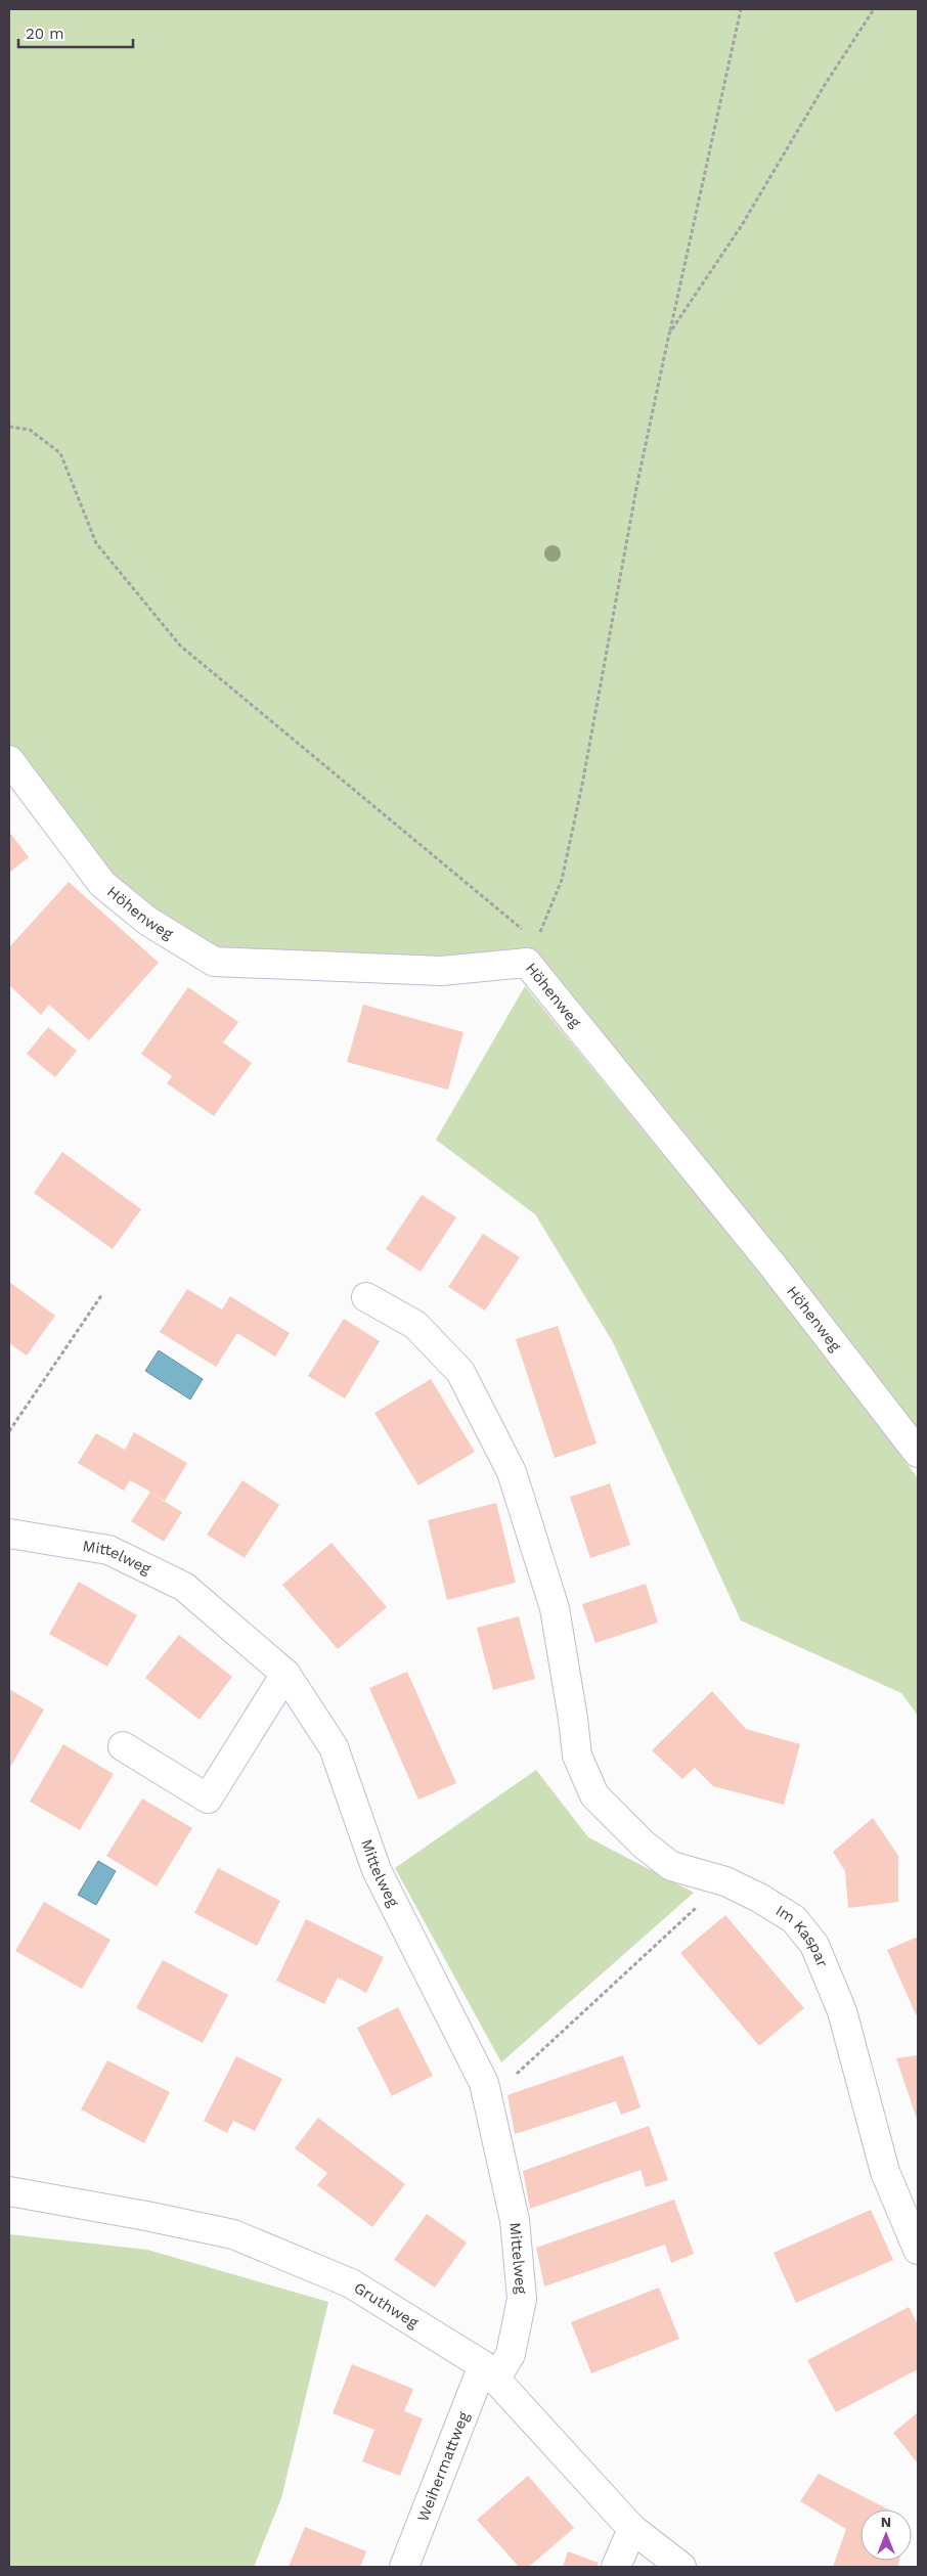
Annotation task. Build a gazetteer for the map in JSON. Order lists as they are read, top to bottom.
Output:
{
  "streets": {
    "street": [
      "Höhenweg",
      "Mittelweg",
      "Im Kaspar",
      "Gruthweg",
      "Weihermattweg"
    ]
  },
  "crossings": [
    ["Mittelweg", "Gruthweg"],
    ["Mittelweg", "Weihermattweg"],
    ["Gruthweg", "Weihermattweg"]
  ],
  "scale_bar": "20 m",
  "north": "top"
}
